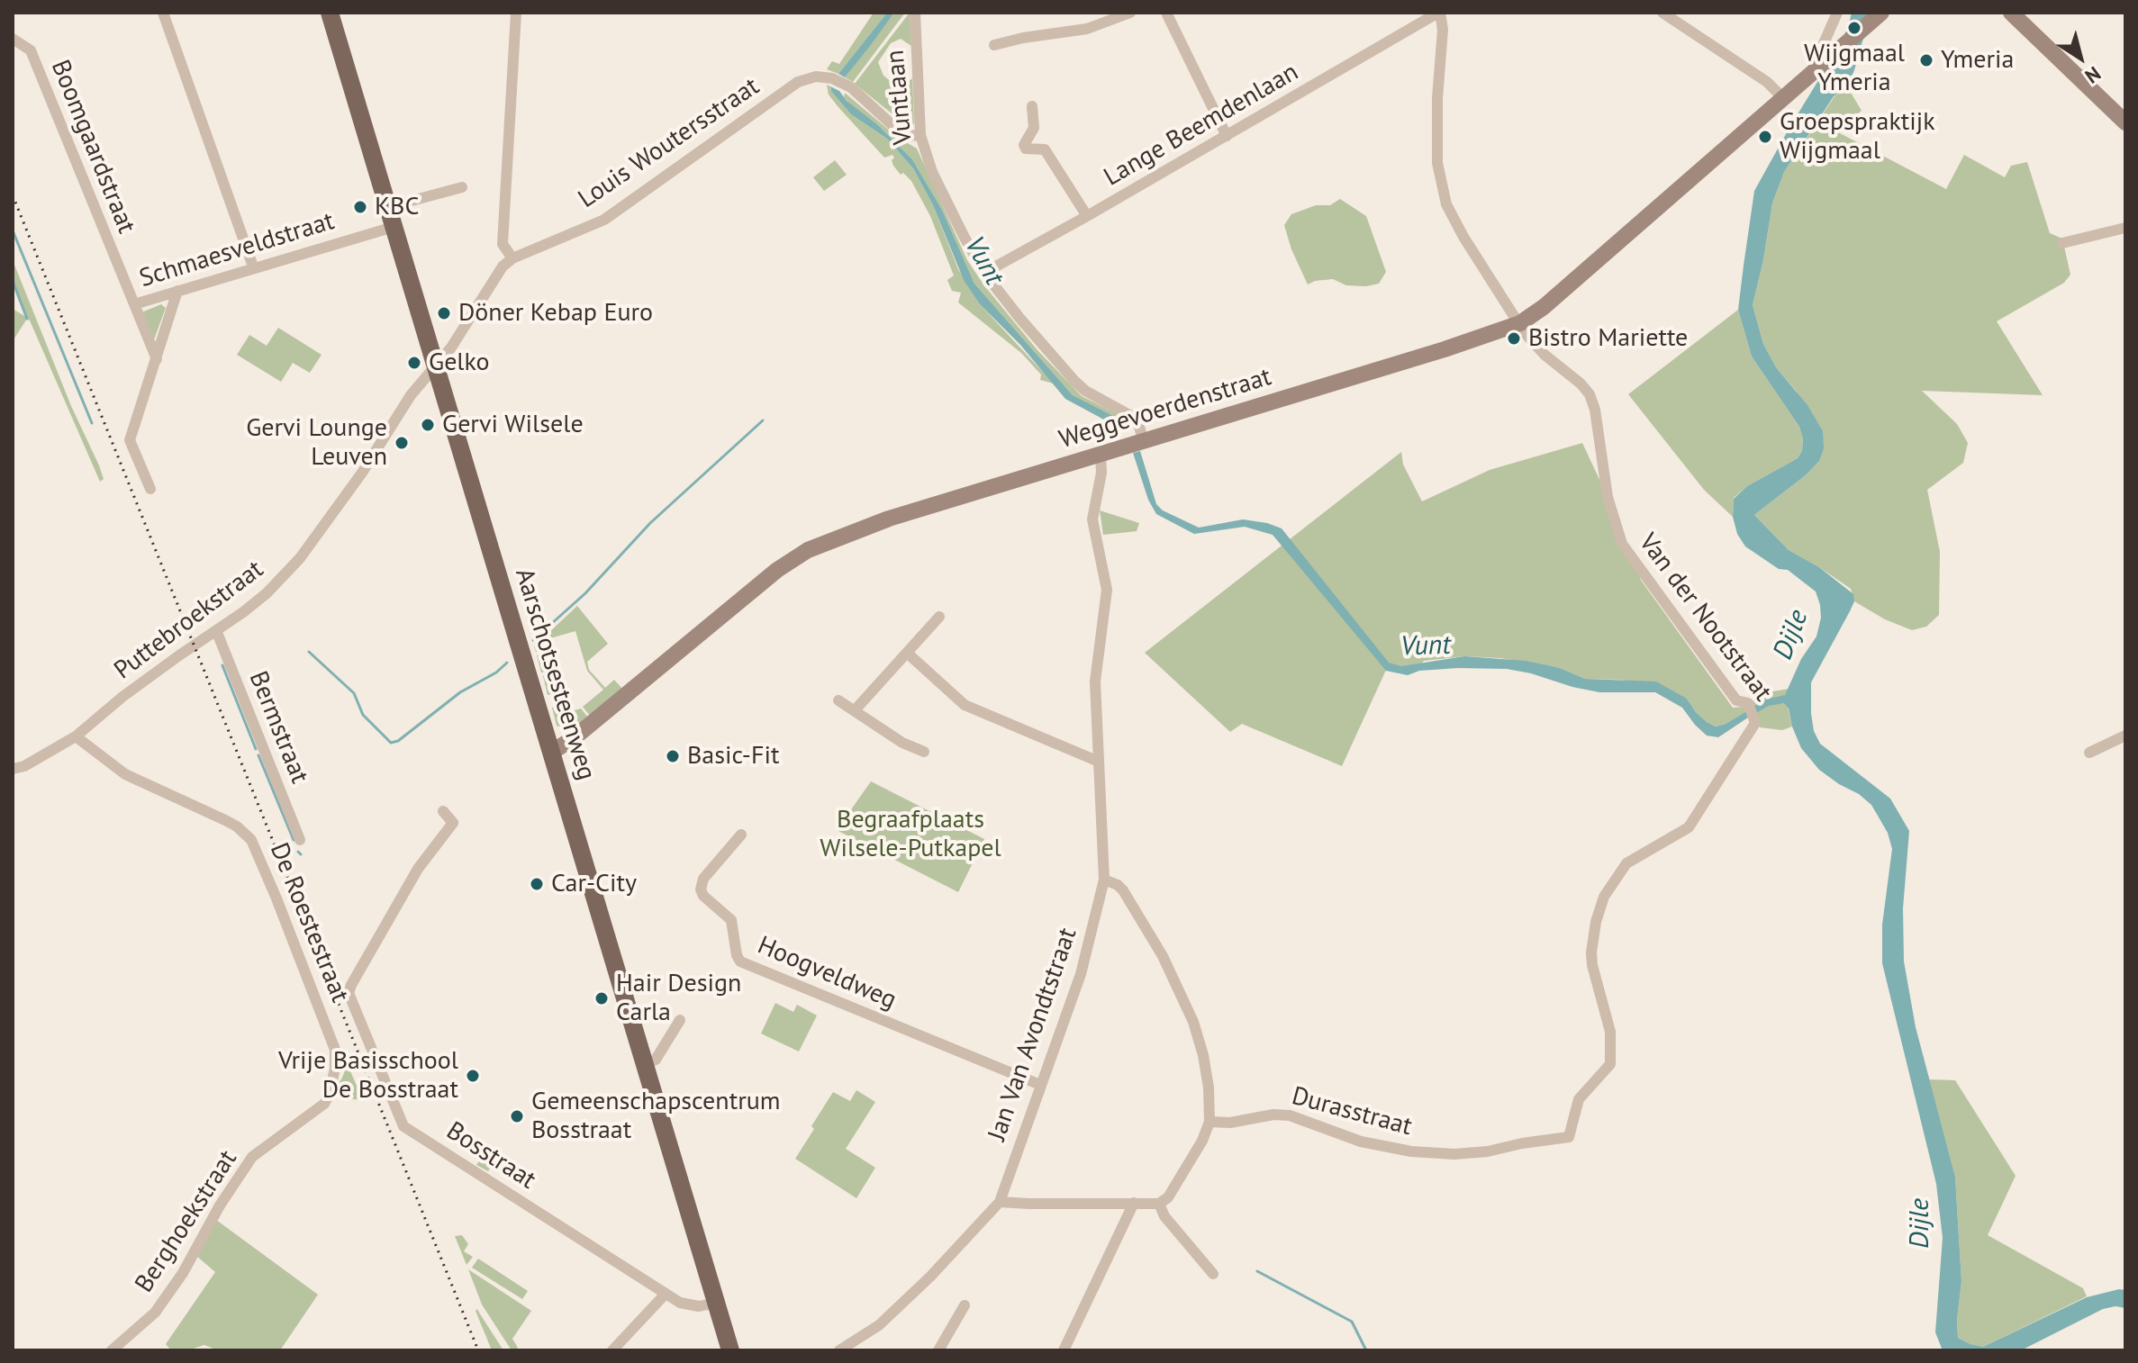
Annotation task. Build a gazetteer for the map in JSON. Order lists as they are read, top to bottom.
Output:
{
  "streets": {
    "main road": ["Aarschotsesteenweg"],
    "street": [
      "Vuntlaan",
      "Lange Beemdenlaan",
      "Louis Woutersstraat",
      "Boomgaardstraat",
      "Schmaesveldstraat",
      "Weggevoerdenstraat",
      "Van der Nootstraat",
      "Puttebroekstraat",
      "Bermstraat",
      "De Roestestraat",
      "Hoogveldweg",
      "Jan Van Avondtstraat",
      "Durasstraat",
      "Bosstraat",
      "Berghoekstraat"
    ]
  },
  "crossings": [
    ["Vuntlaan", "Lange Beemdenlaan"],
    ["Vuntlaan", "Louis Woutersstraat"],
    ["Vuntlaan", "Weggevoerdenstraat"],
    ["Lange Beemdenlaan", "Van der Nootstraat"],
    ["Louis Woutersstraat", "Puttebroekstraat"],
    ["Louis Woutersstraat", "Aarschotsesteenweg"],
    ["Boomgaardstraat", "Schmaesveldstraat"],
    ["Schmaesveldstraat", "Aarschotsesteenweg"],
    ["Weggevoerdenstraat", "Van der Nootstraat"],
    ["Weggevoerdenstraat", "Aarschotsesteenweg"],
    ["Weggevoerdenstraat", "Jan Van Avondtstraat"],
    ["Van der Nootstraat", "Durasstraat"],
    ["Puttebroekstraat", "Aarschotsesteenweg"],
    ["Puttebroekstraat", "Bermstraat"],
    ["Puttebroekstraat", "De Roestestraat"],
    ["Aarschotsesteenweg", "Bosstraat"],
    ["De Roestestraat", "Berghoekstraat"],
    ["Hoogveldweg", "Jan Van Avondtstraat"]
  ],
  "water": ["Vunt", "Dijle"],
  "parks": ["Begraafplaats Wilsele-Putkapel"],
  "places": [
    "Wijgmaal Ymeria",
    "Ymeria",
    "Groepspraktijk Wijgmaal",
    "KBC",
    "Döner Kebap Euro",
    "Bistro Mariette",
    "Gelko",
    "Gervi Wilsele",
    "Gervi Lounge Leuven",
    "Basic-Fit",
    "Car-City",
    "Hair Design Carla",
    "Vrije Basisschool De Bosstraat",
    "Gemeenschapscentrum Bosstraat"
  ],
  "north": "bottom right"
}
